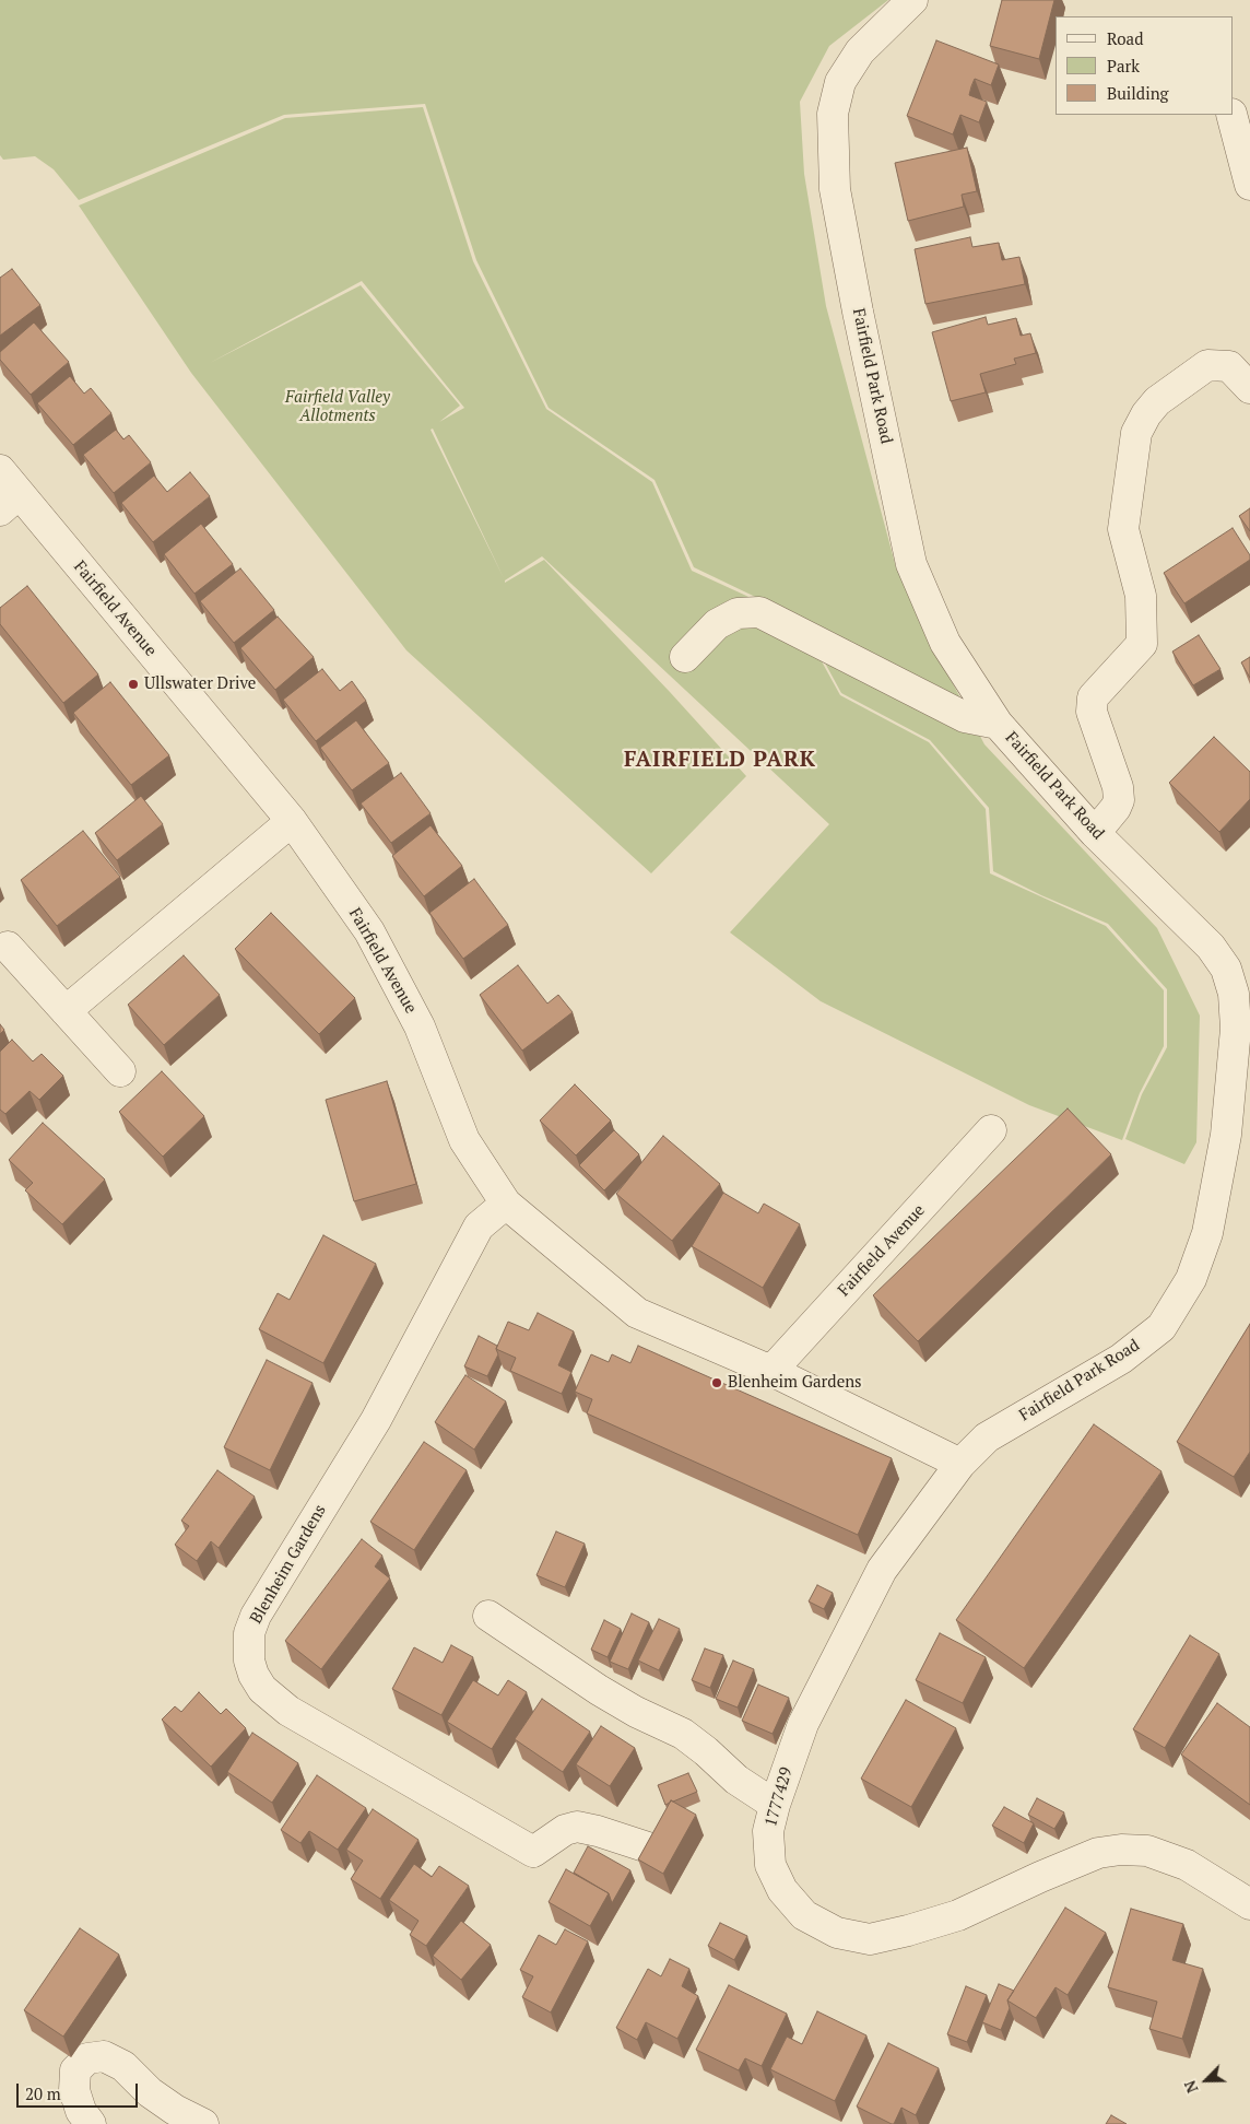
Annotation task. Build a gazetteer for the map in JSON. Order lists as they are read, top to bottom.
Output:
{
  "streets": {
    "street": [
      "Fairfield Park Road",
      "Fairfield Avenue",
      "Blenheim Gardens",
      "1777429"
    ]
  },
  "crossings": [
    ["Fairfield Park Road", "Fairfield Avenue"],
    ["Fairfield Park Road", "1777429"],
    ["Fairfield Avenue", "Blenheim Gardens"],
    ["Fairfield Avenue", "1777429"]
  ],
  "districts": ["FAIRFIELD PARK"],
  "parks": ["Fairfield Valley Allotments"],
  "places": ["Ullswater Drive", "Blenheim Gardens"],
  "legend": ["Road", "Park", "Building"],
  "scale_bar": "20 m",
  "north": "bottom left"
}
